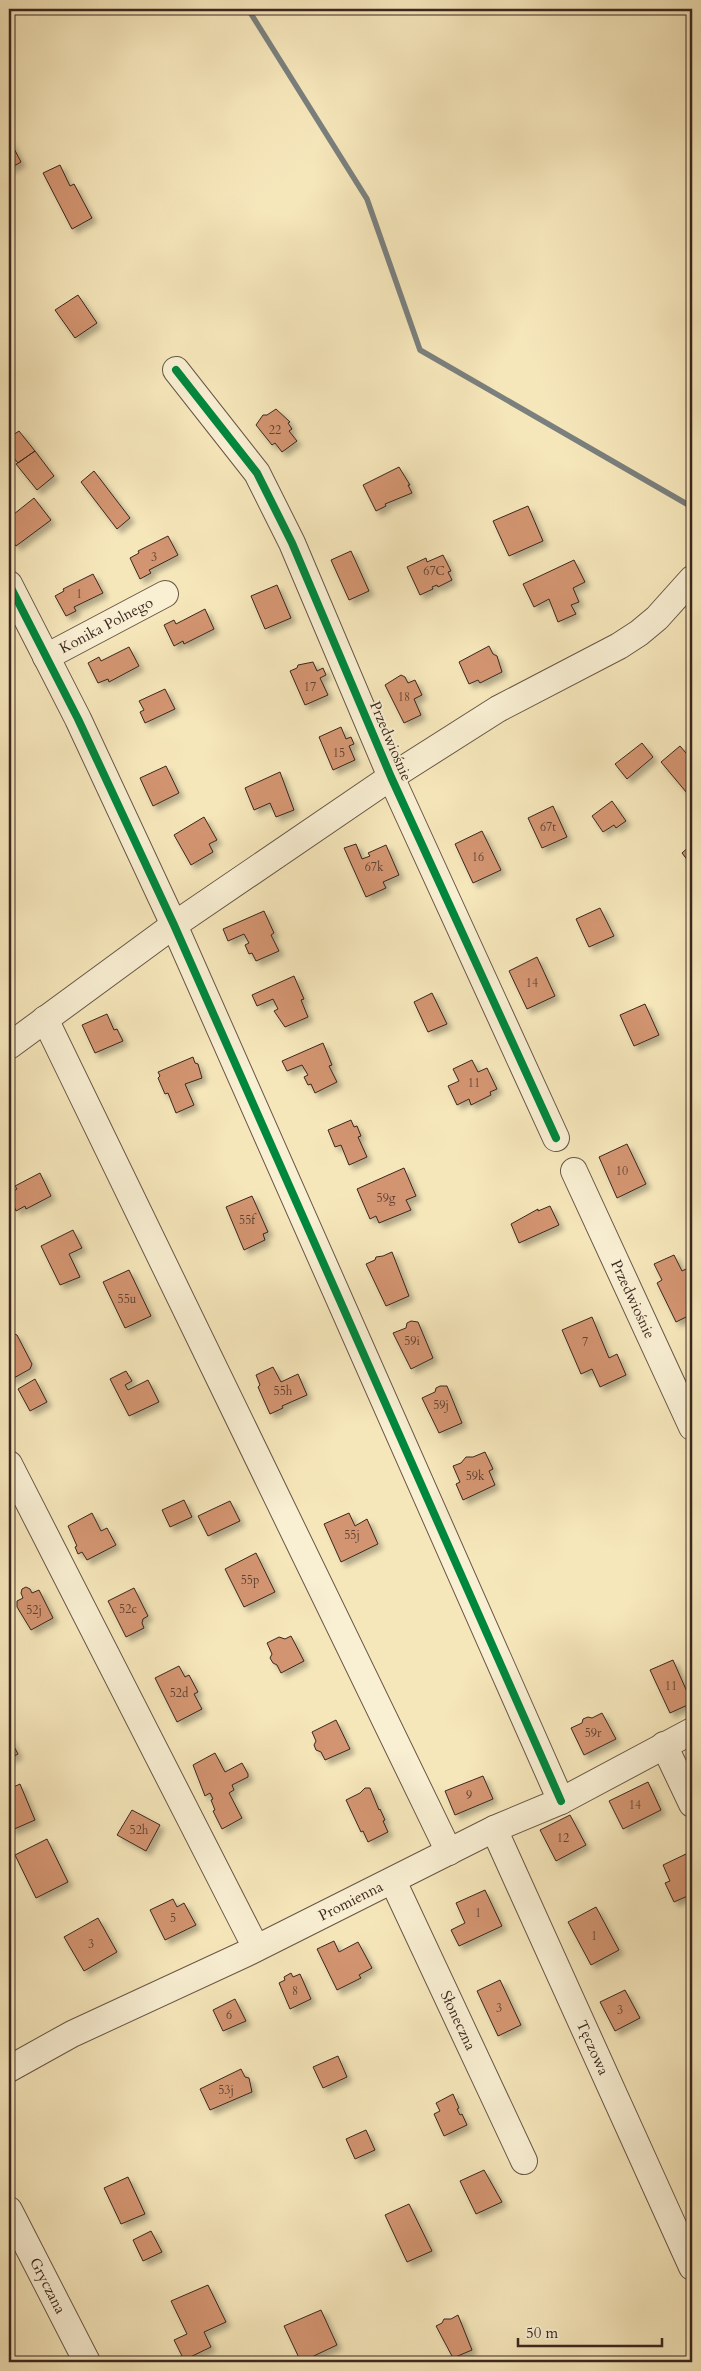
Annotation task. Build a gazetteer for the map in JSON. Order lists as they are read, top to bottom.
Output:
{
  "streets": {
    "street": [
      "Konika Polnego",
      "Przedwiośnie",
      "Promienna",
      "Słoneczna",
      "Tęczowa",
      "Gryczana"
    ]
  },
  "crossings": [
    ["Promienna", "Słoneczna"],
    ["Promienna", "Tęczowa"]
  ],
  "house_numbers": [
    "22",
    "3",
    "67C",
    "1",
    "17",
    "18",
    "15",
    "67t",
    "16",
    "67k",
    "14",
    "11",
    "10",
    "59g",
    "55f",
    "55u",
    "59i",
    "7",
    "55h",
    "59j",
    "59k",
    "55j",
    "55p",
    "52c",
    "52j",
    "11",
    "52d",
    "59r",
    "9",
    "14",
    "52h",
    "12",
    "1",
    "5",
    "1",
    "3",
    "8",
    "3",
    "3",
    "6",
    "53j"
  ],
  "scale_bar": "50 m"
}
